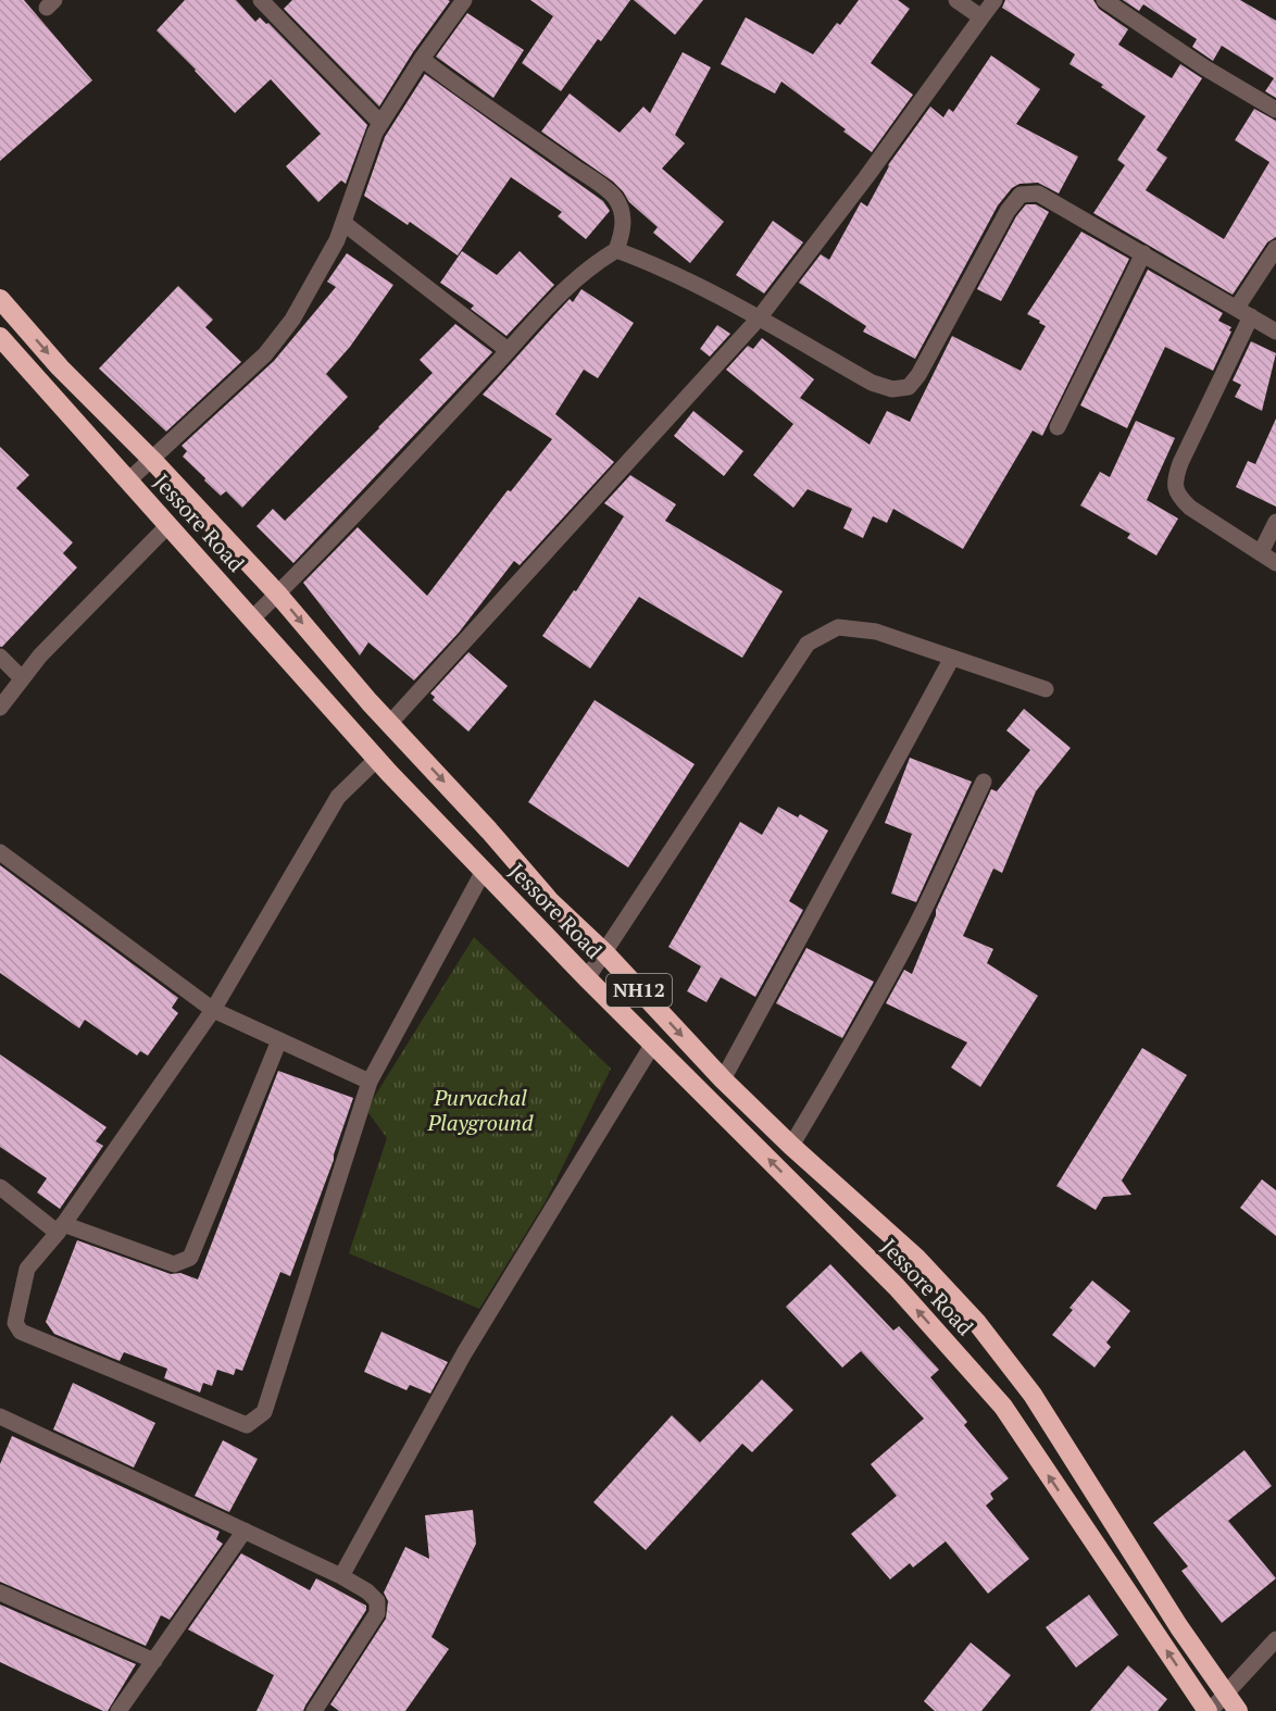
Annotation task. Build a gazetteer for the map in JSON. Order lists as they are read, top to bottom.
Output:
{
  "streets": {
    "highway": ["Jessore Road", "NH12"]
  },
  "parks": ["Purvachal Playground"]
}
